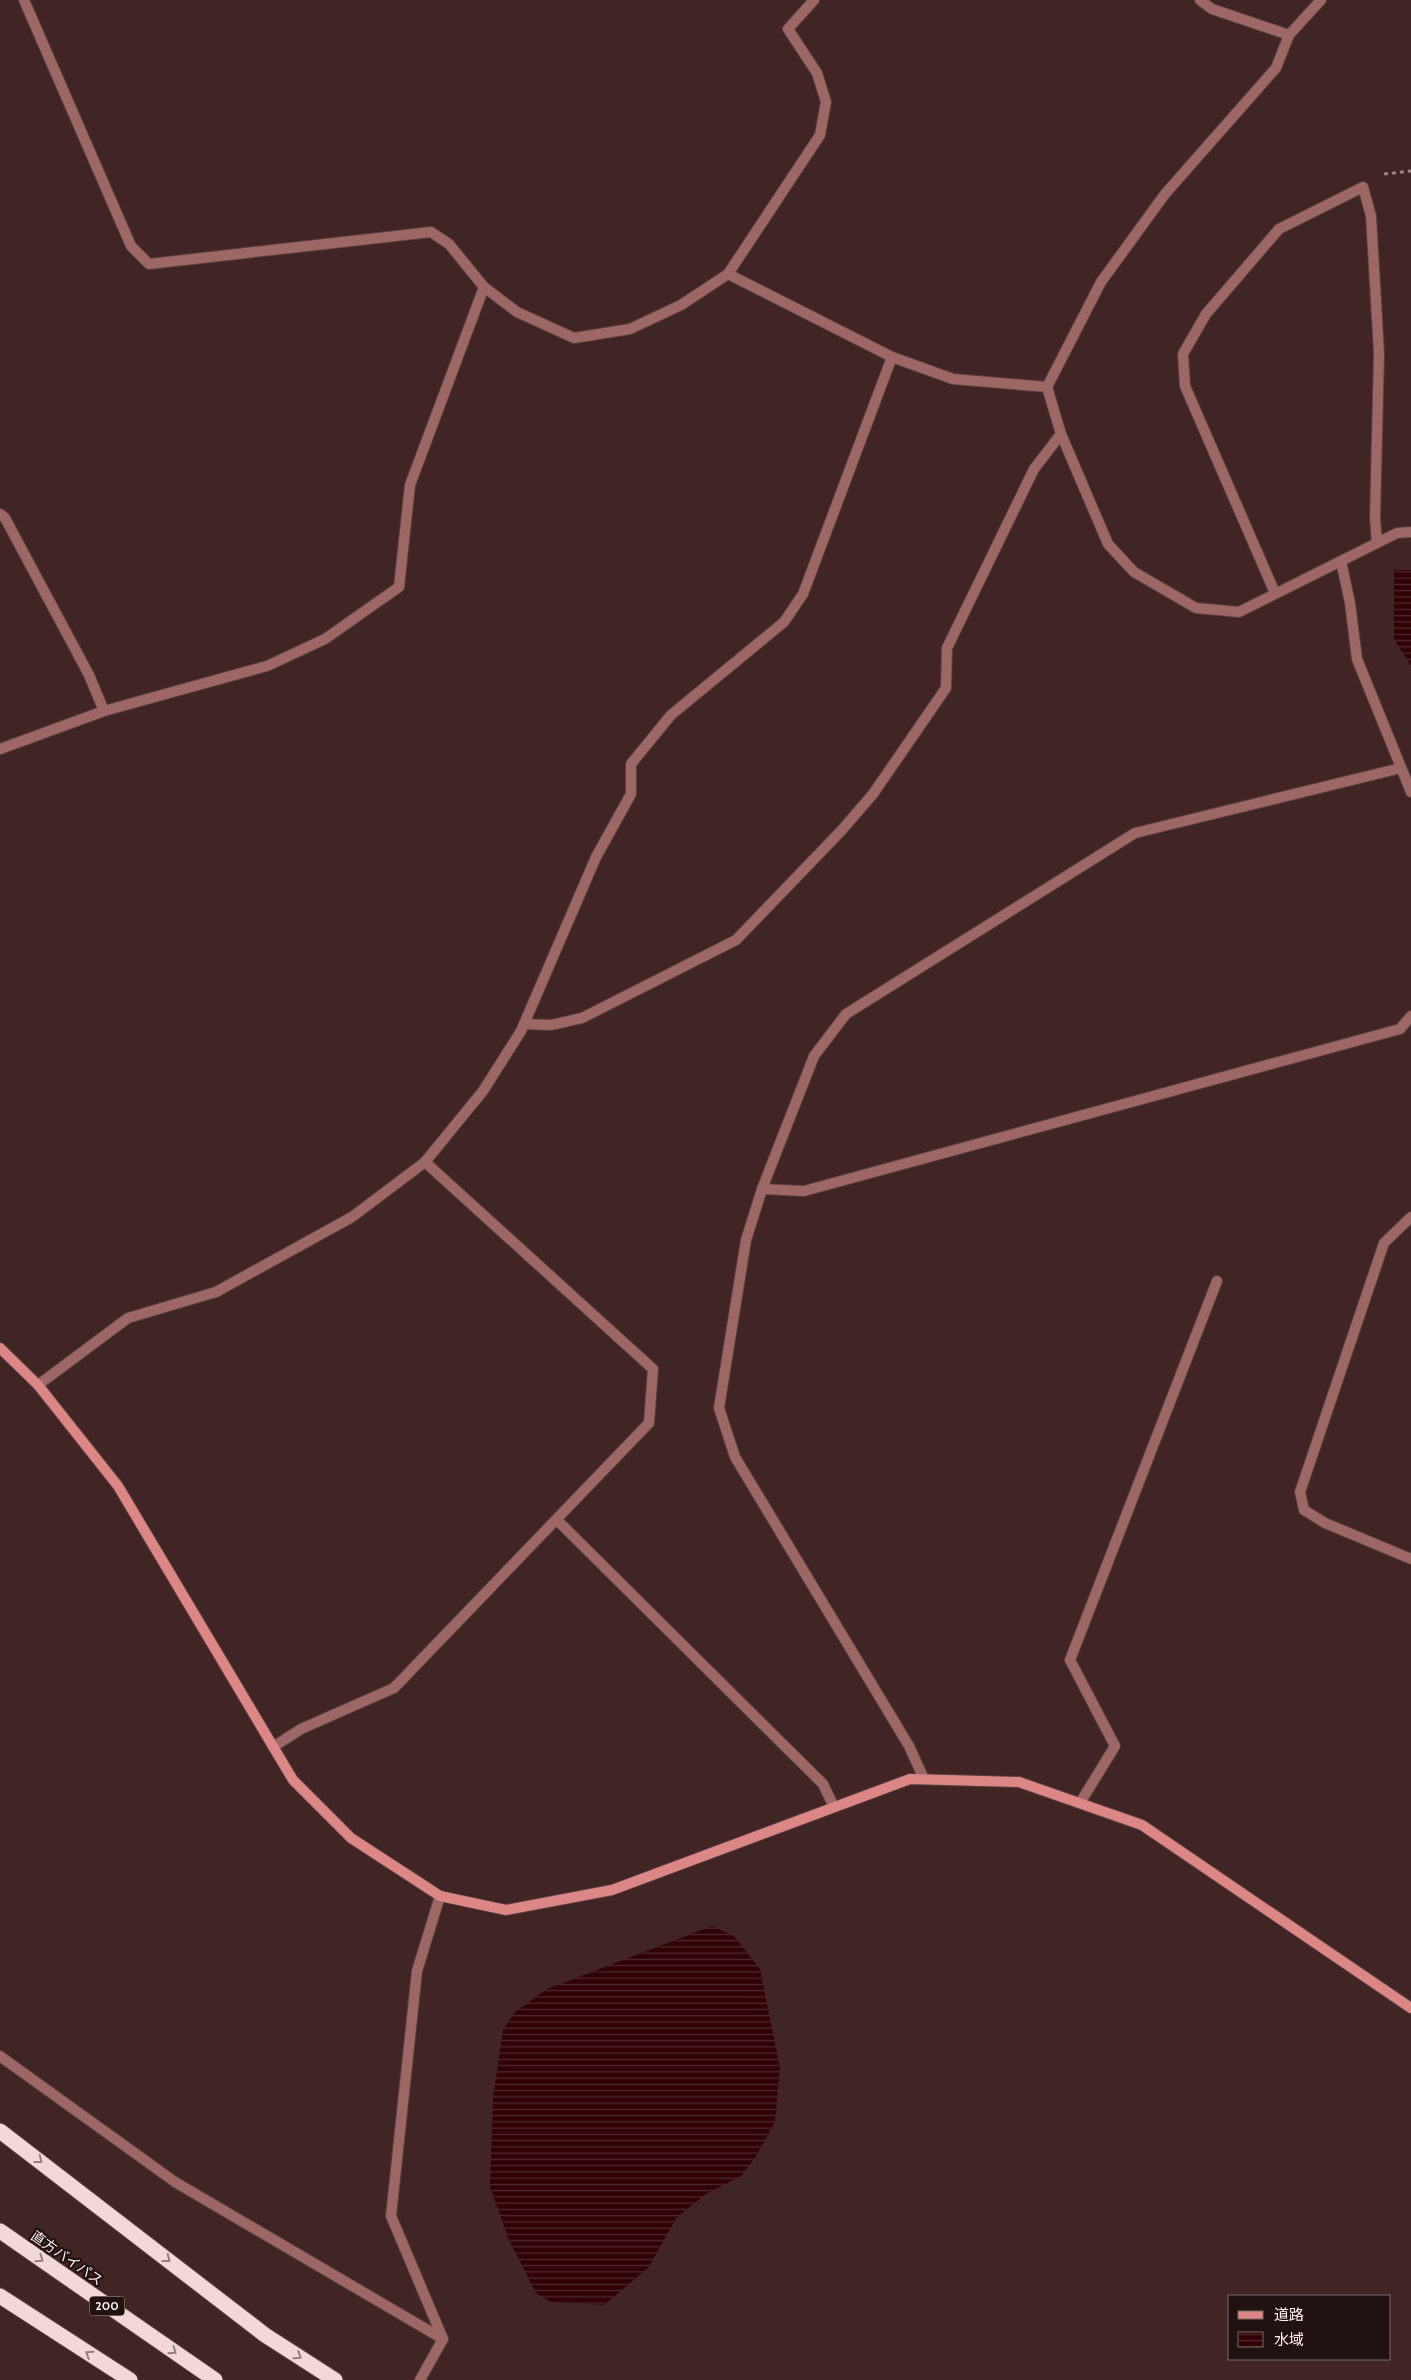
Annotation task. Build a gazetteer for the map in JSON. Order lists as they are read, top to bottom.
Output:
{
  "streets": {
    "highway": ["直方バイパス", "200"]
  },
  "legend": ["道路", "水域"]
}
